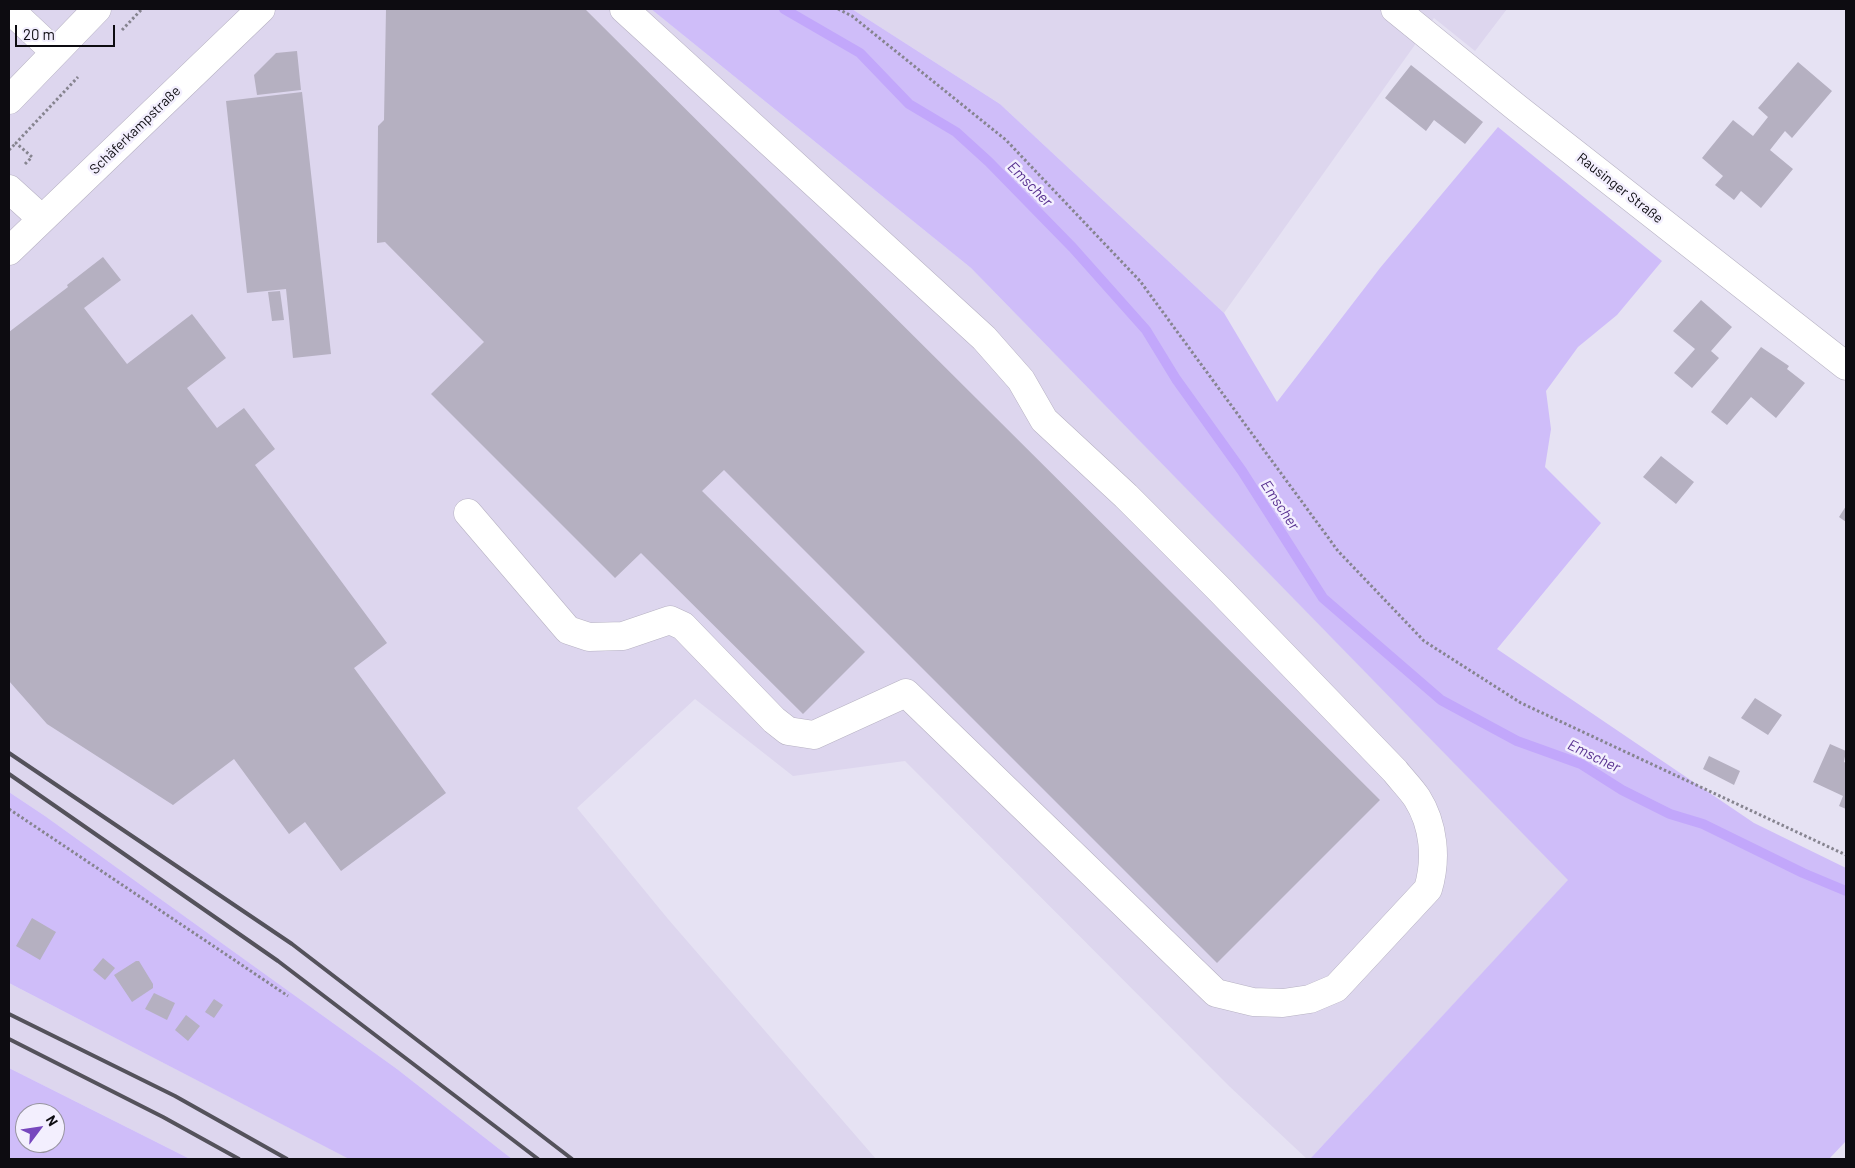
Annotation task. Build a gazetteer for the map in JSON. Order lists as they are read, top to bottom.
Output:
{
  "streets": {
    "street": ["Schäferkampstraße", "Rausinger Straße"]
  },
  "water": ["Emscher"],
  "scale_bar": "20 m",
  "north": "top right"
}
